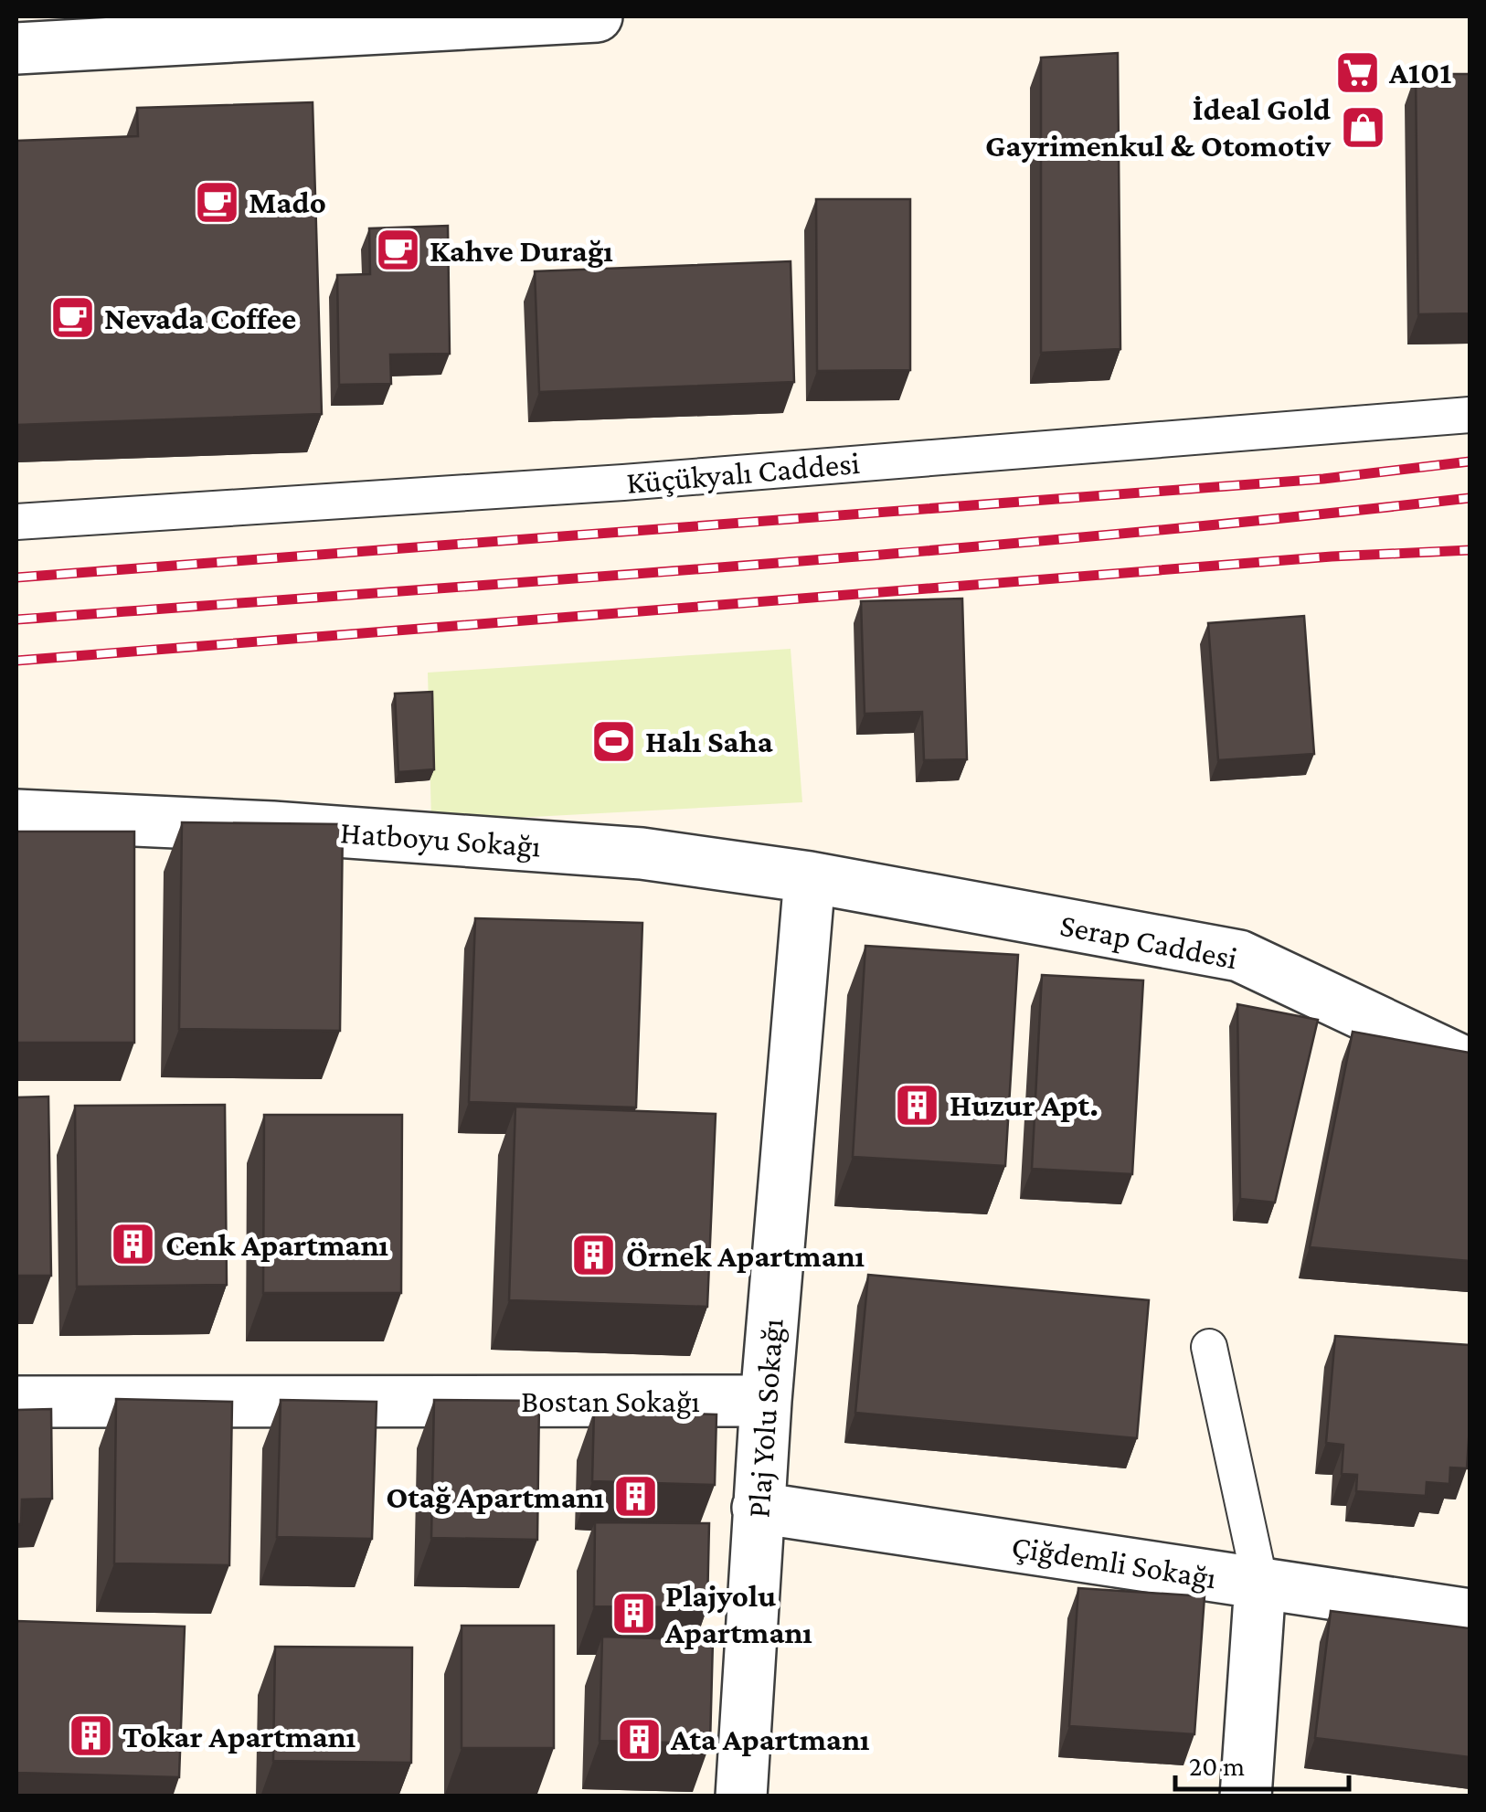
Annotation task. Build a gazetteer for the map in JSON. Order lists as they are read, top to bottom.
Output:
{
  "streets": {
    "street": [
      "Hatboyu Sokağı",
      "Serap Caddesi",
      "Bostan Sokağı",
      "Plaj Yolu Sokağı",
      "Çiğdemli Sokağı"
    ],
    "lane": ["Küçükyalı Caddesi"]
  },
  "crossings": [
    ["Hatboyu Sokağı", "Serap Caddesi"],
    ["Hatboyu Sokağı", "Plaj Yolu Sokağı"],
    ["Serap Caddesi", "Plaj Yolu Sokağı"],
    ["Bostan Sokağı", "Plaj Yolu Sokağı"],
    ["Plaj Yolu Sokağı", "Çiğdemli Sokağı"]
  ],
  "places": {
    "supermarket": ["A101"],
    "shop": ["İdeal Gold Gayrimenkul & Otomotiv"],
    "cafe": ["Mado", "Kahve Durağı", "Nevada Coffee"],
    "sports": ["Halı Saha"],
    "building": [
      "Huzur Apt.",
      "Cenk Apartmanı",
      "Örnek Apartmanı",
      "Otağ Apartmanı",
      "Plajyolu Apartmanı",
      "Tokar Apartmanı",
      "Ata Apartmanı"
    ]
  },
  "scale_bar": "20 m"
}
